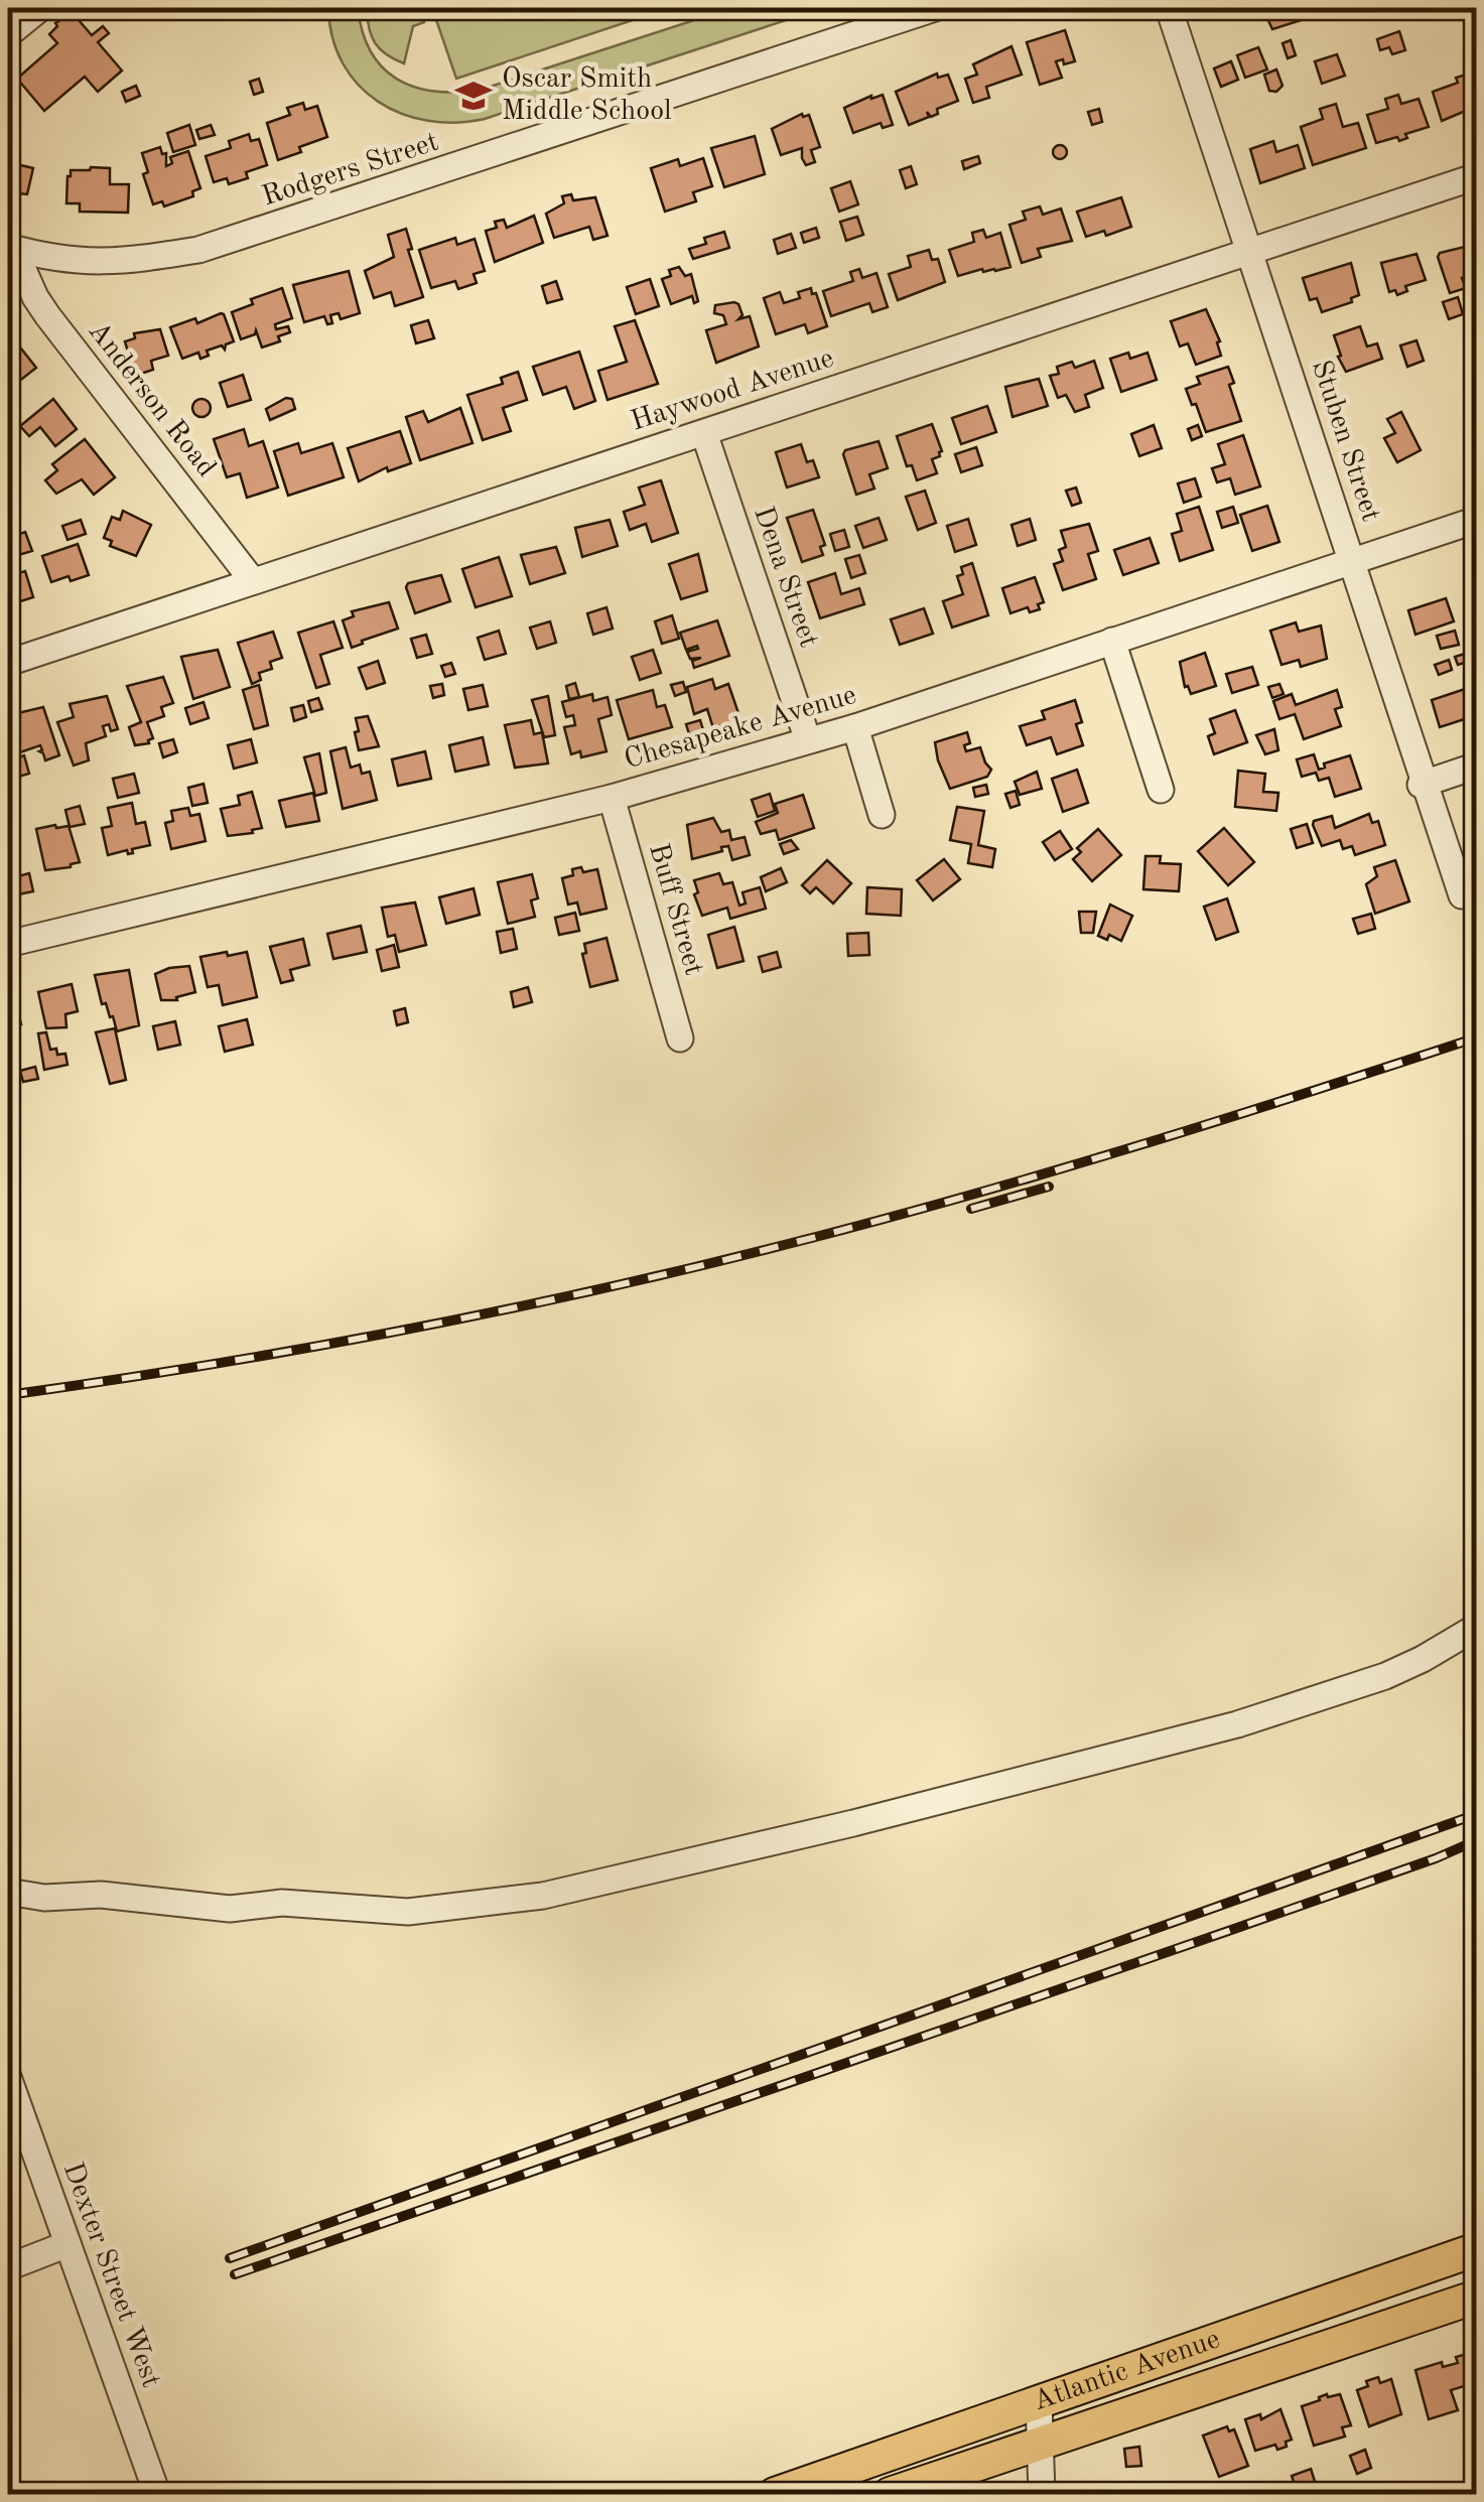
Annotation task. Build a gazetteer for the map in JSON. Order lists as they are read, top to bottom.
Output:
{
  "streets": {
    "main road": ["Atlantic Avenue"],
    "street": [
      "Rodgers Street",
      "Haywood Avenue",
      "Anderson Road",
      "Stuben Street",
      "Dena Street",
      "Chesapeake Avenue",
      "Buff Street",
      "Dexter Street West"
    ]
  },
  "crossings": [
    ["Rodgers Street", "Anderson Road"],
    ["Haywood Avenue", "Anderson Road"],
    ["Haywood Avenue", "Stuben Street"],
    ["Haywood Avenue", "Dena Street"],
    ["Stuben Street", "Chesapeake Avenue"],
    ["Dena Street", "Chesapeake Avenue"],
    ["Chesapeake Avenue", "Buff Street"]
  ],
  "places": {
    "school or university": ["Oscar Smith Middle School"]
  }
}
